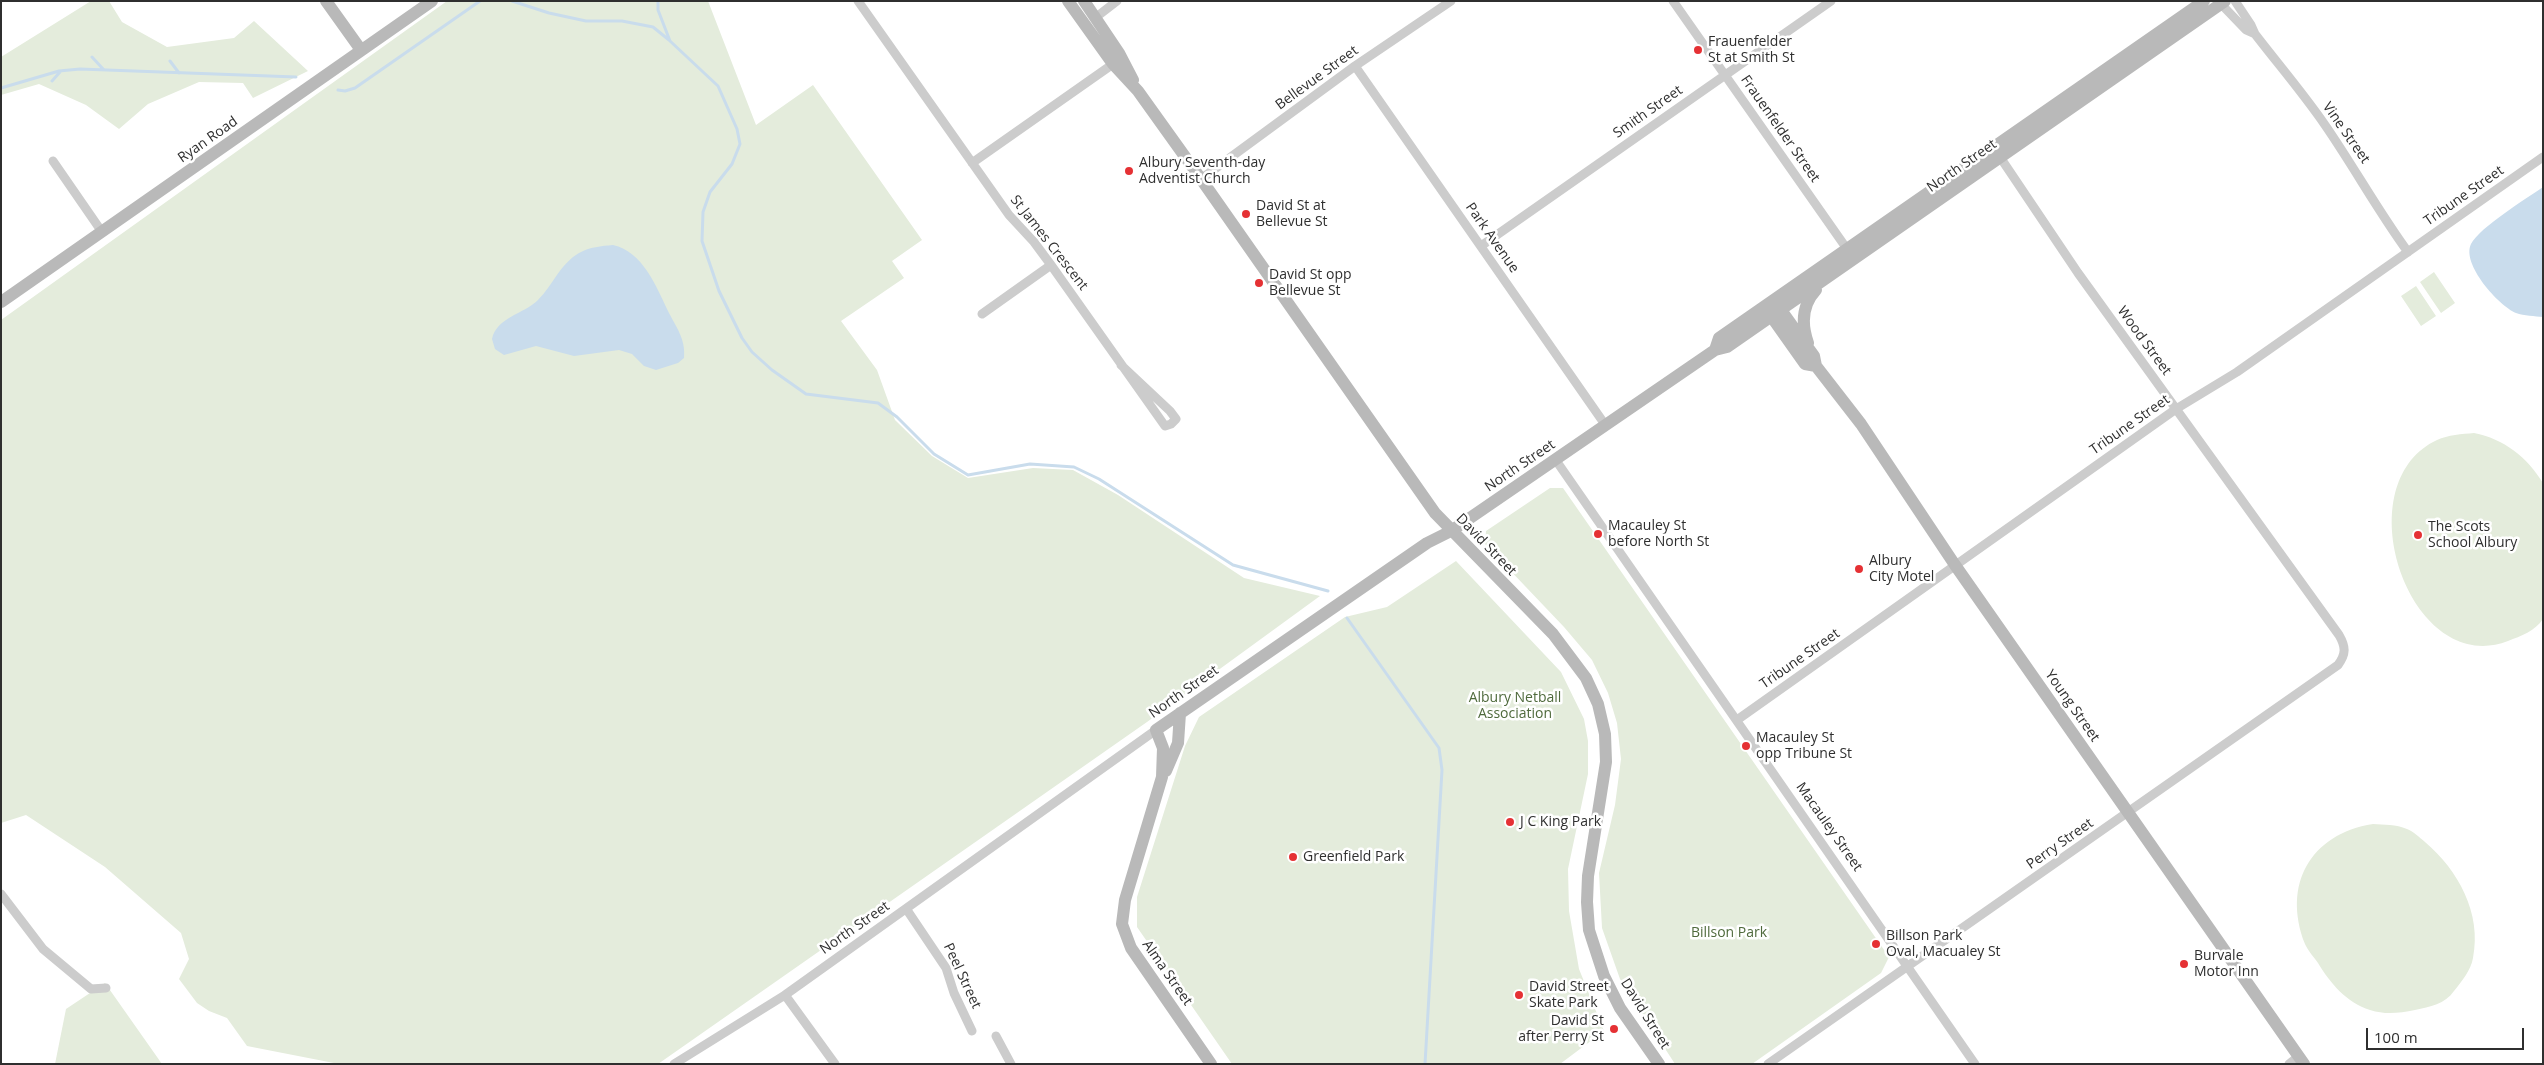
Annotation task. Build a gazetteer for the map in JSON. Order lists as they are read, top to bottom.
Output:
{
  "streets": {
    "main road": [
      "Ryan Road",
      "North Street",
      "David Street",
      "Young Street",
      "Alma Street"
    ],
    "street": [
      "Bellevue Street",
      "Smith Street",
      "Frauenfelder Street",
      "Vine Street",
      "Tribune Street",
      "Park Avenue",
      "St James Crescent",
      "Wood Street",
      "Macauley Street",
      "Perry Street",
      "Peel Street"
    ]
  },
  "crossings": [
    ["Bellevue Street", "Park Avenue"],
    ["Bellevue Street", "David Street"],
    ["Smith Street", "Frauenfelder Street"],
    ["Smith Street", "Park Avenue"],
    ["Frauenfelder Street", "North Street"],
    ["Vine Street", "North Street"],
    ["Vine Street", "Tribune Street"],
    ["North Street", "Park Avenue"],
    ["North Street", "Wood Street"],
    ["North Street", "David Street"],
    ["North Street", "Young Street"],
    ["North Street", "Macauley Street"],
    ["North Street", "Alma Street"],
    ["North Street", "Peel Street"],
    ["Tribune Street", "Wood Street"],
    ["Tribune Street", "Young Street"],
    ["Tribune Street", "Macauley Street"],
    ["Wood Street", "Perry Street"],
    ["Young Street", "Perry Street"],
    ["Macauley Street", "Perry Street"]
  ],
  "parks": ["Albury Netball Association", "Billson Park"],
  "places": [
    "Frauenfelder St at Smith St",
    "Albury Seventh-day Adventist Church",
    "David St at Bellevue St",
    "David St opp Bellevue St",
    "Macauley St before North St",
    "The Scots School Albury",
    "Albury City Motel",
    "Macauley St opp Tribune St",
    "J C King Park",
    "Greenfield Park",
    "Billson Park Oval, Macualey St",
    "Burvale Motor Inn",
    "David Street Skate Park",
    "David St after Perry St"
  ],
  "scale_bar": "100 m"
}
